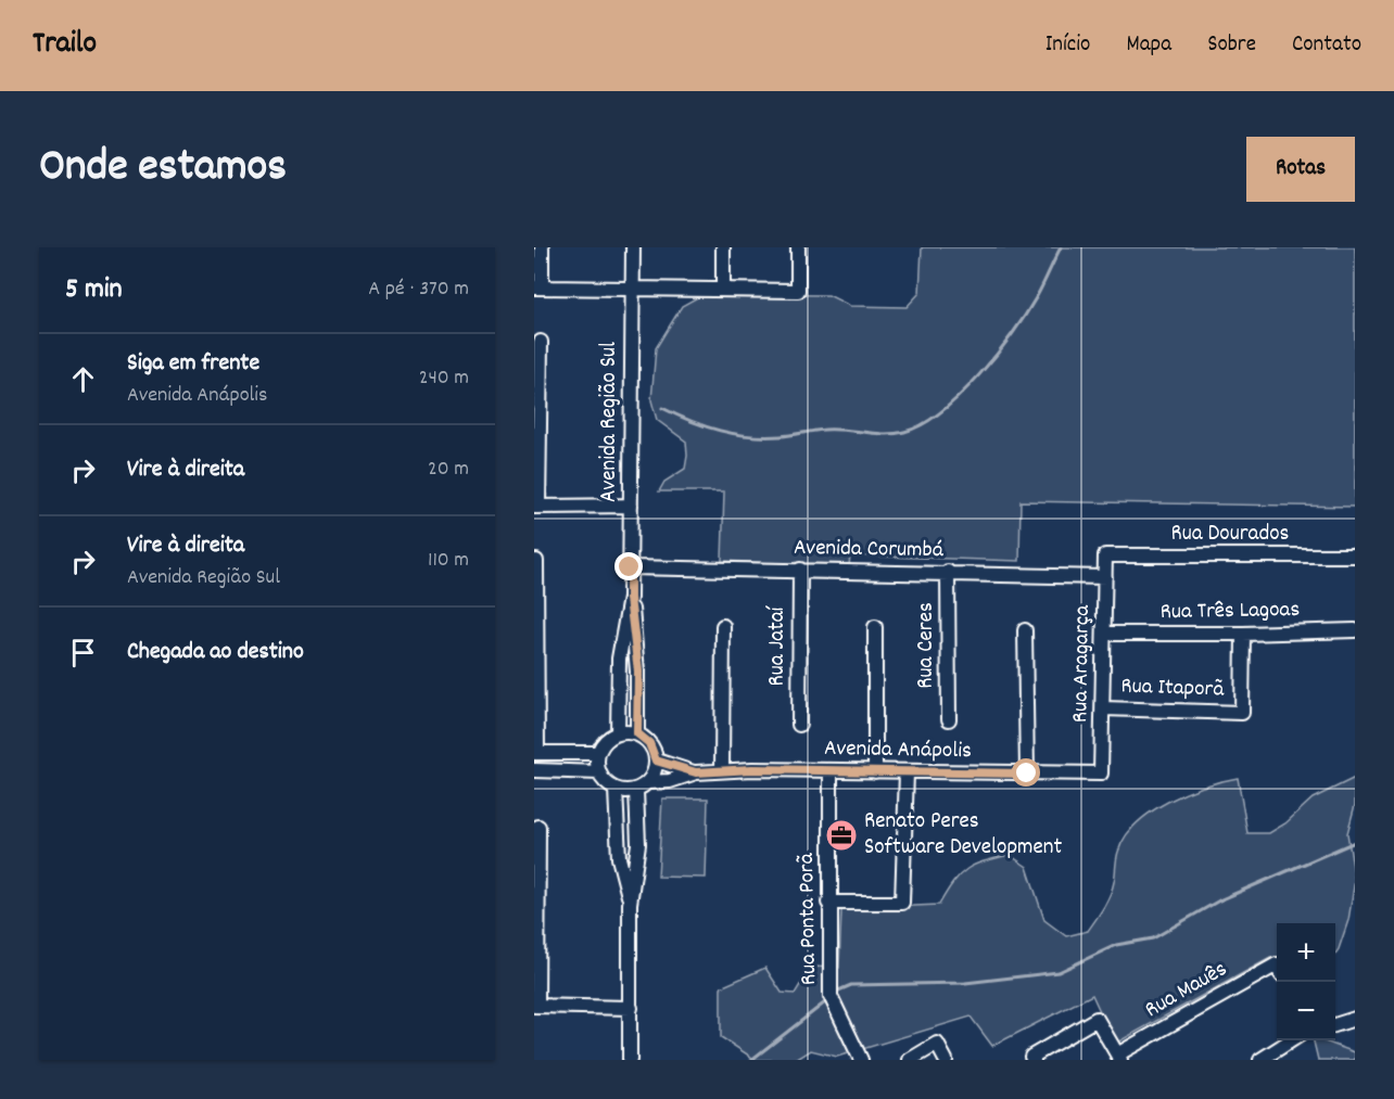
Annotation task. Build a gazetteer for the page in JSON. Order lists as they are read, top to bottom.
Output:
{
  "streets": {
    "street": [
      "Avenida Região Sul",
      "Rua Dourados",
      "Avenida Corumbá",
      "Rua Três Lagoas",
      "Rua Ceres",
      "Rua Jataí",
      "Rua Aragarça",
      "Rua Itaporã",
      "Avenida Anápolis",
      "Rua Ponta Porã",
      "Rua Mauês"
    ]
  },
  "crossings": [
    ["Avenida Região Sul", "Avenida Corumbá"],
    ["Avenida Região Sul", "Avenida Anápolis"],
    ["Rua Dourados", "Rua Aragarça"],
    ["Avenida Corumbá", "Rua Ceres"],
    ["Avenida Corumbá", "Rua Jataí"],
    ["Avenida Corumbá", "Rua Aragarça"],
    ["Rua Três Lagoas", "Rua Aragarça"],
    ["Rua Três Lagoas", "Rua Itaporã"],
    ["Rua Aragarça", "Rua Itaporã"],
    ["Rua Aragarça", "Avenida Anápolis"],
    ["Avenida Anápolis", "Rua Ponta Porã"]
  ],
  "places": {
    "office": ["Renato Peres Software Development"]
  },
  "page": {
    "header": "Trailo",
    "nav": [
      "Início",
      "Mapa",
      "Sobre",
      "Contato"
    ],
    "title": "Onde estamos",
    "buttons": "Rotas",
    "heading": ["5 min", "A pé · 370 m"],
    "list": [
      ["Siga em frente", "Avenida Anápolis", "240 m"],
      ["Vire à direita", "20 m"],
      ["Vire à direita", "Avenida Região Sul", "110 m"],
      "Chegada ao destino"
    ],
    "map_buttons": ["+", "−"]
  }
}
